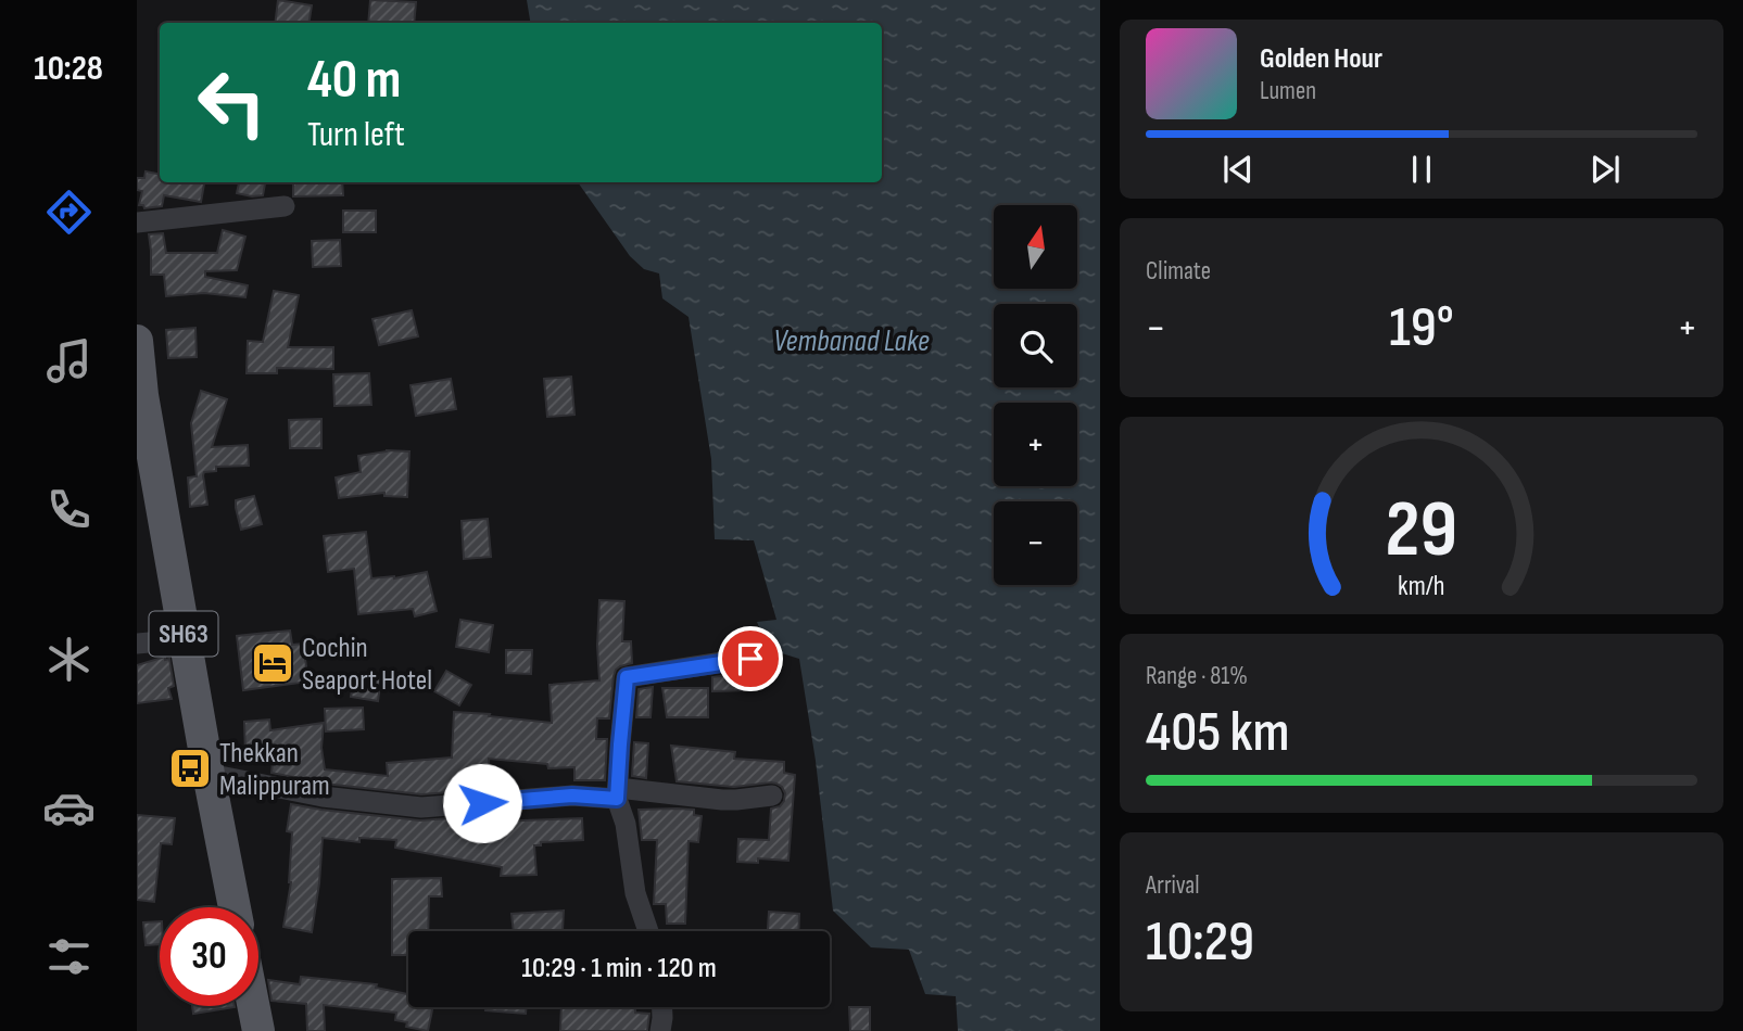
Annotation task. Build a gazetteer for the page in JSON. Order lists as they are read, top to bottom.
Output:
{
  "streets": {
    "main road": ["SH63"]
  },
  "water": ["Vembanad Lake"],
  "places": {
    "hotel": ["Cochin Seaport Hotel"],
    "bus stop": ["Thekkan Malippuram"]
  },
  "north": "top",
  "page": {
    "tabs": "10:28",
    "turn": ["40 m", "Turn left"],
    "song": ["Golden Hour", "Lumen"],
    "map_buttons": ["+", "−"],
    "tile": [
      "Climate",
      ["Range · 81%", "405 km"],
      ["Arrival", "10:29"]
    ],
    "heat": ["−", "19°", "+"],
    "limit": "30",
    "trip": "10:29 · 1 min · 120 m",
    "gauge": ["29", "km/h"]
  }
}
